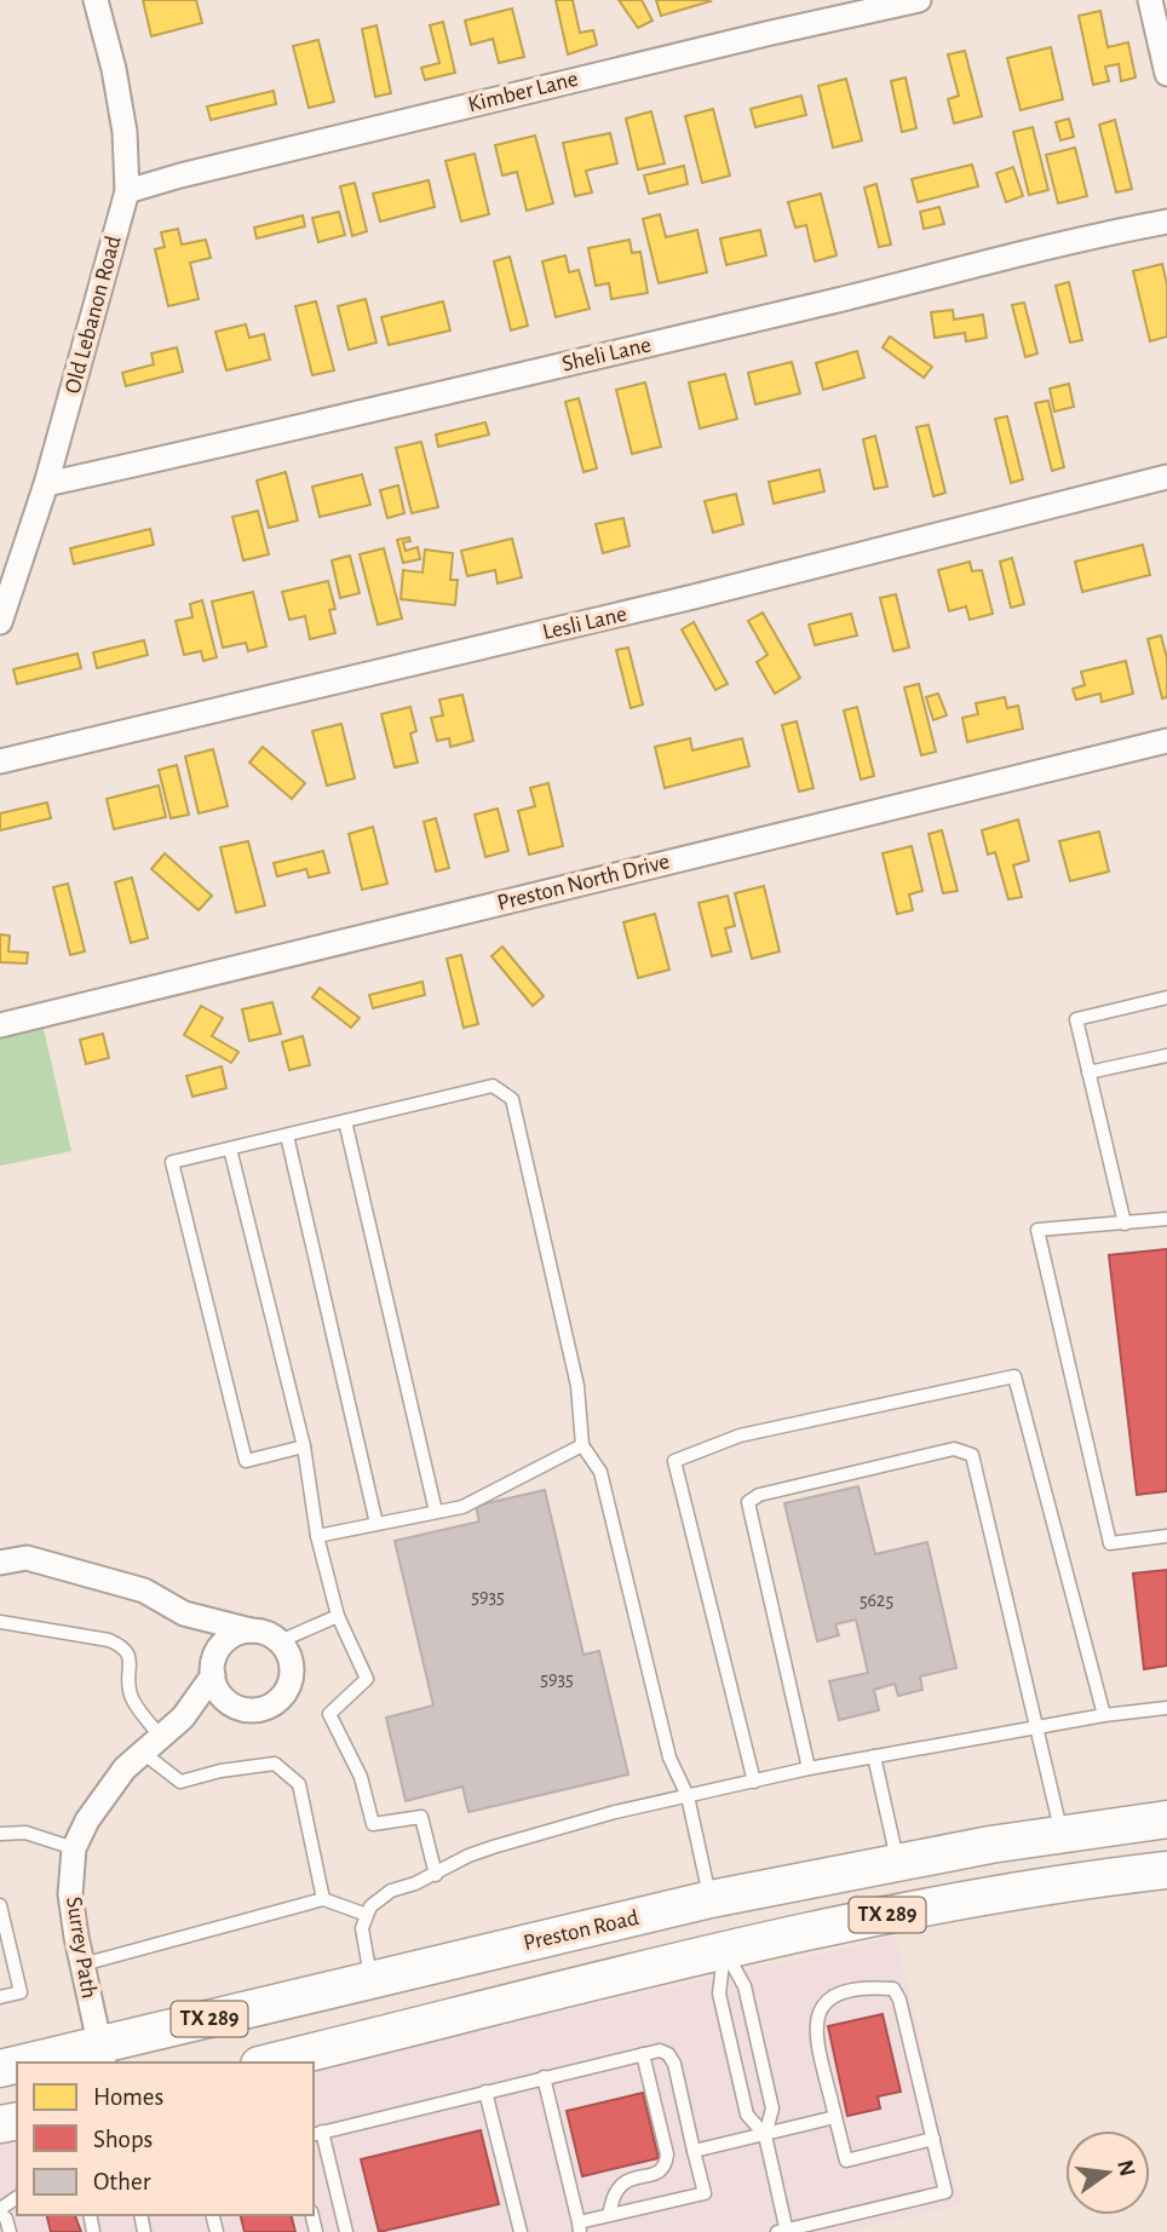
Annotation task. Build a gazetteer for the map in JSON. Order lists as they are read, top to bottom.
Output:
{
  "streets": {
    "main road": ["TX 289", "Preston Road"],
    "street": [
      "Kimber Lane",
      "Old Lebanon Road",
      "Sheli Lane",
      "Lesli Lane",
      "Preston North Drive",
      "Surrey Path"
    ]
  },
  "crossings": [
    ["Kimber Lane", "Old Lebanon Road"],
    ["Old Lebanon Road", "Sheli Lane"],
    ["Preston Road", "Surrey Path"]
  ],
  "house_numbers": ["5935", "5625", "5935"],
  "legend": ["Homes", "Shops", "Other"],
  "north": "right"
}
